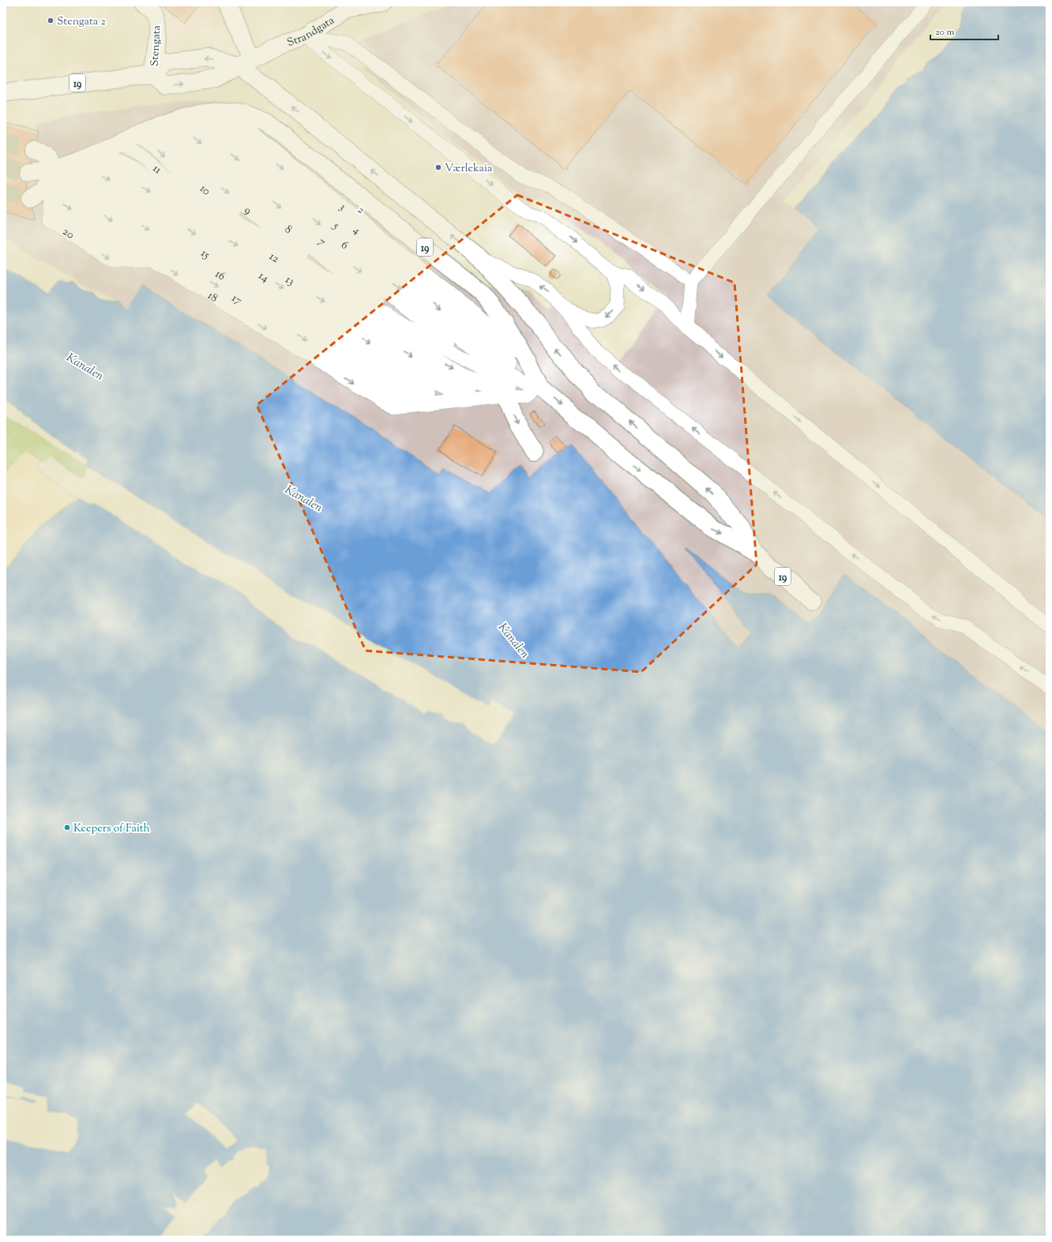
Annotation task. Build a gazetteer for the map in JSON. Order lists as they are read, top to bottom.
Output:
{
  "streets": {
    "main road": ["Strandgata", "Stengata", "19"],
    "lane": [
      "11",
      "10",
      "3",
      "2",
      "9",
      "8",
      "4",
      "7",
      "6",
      "12",
      "16",
      "14",
      "18"
    ]
  },
  "crossings": [
    ["Strandgata", "Stengata"],
    ["Strandgata", "19"],
    ["Stengata", "19"],
    ["19", "10"],
    ["19", "3"],
    ["19", "2"],
    ["19", "9"],
    ["19", "8"],
    ["19", "4"],
    ["19", "7"],
    ["19", "6"],
    ["11", "10"],
    ["10", "3"],
    ["10", "9"],
    ["10", "8"],
    ["10", "4"],
    ["10", "7"],
    ["10", "6"],
    ["3", "2"],
    ["3", "9"],
    ["3", "8"],
    ["3", "4"],
    ["3", "7"],
    ["3", "6"],
    ["9", "8"],
    ["9", "4"],
    ["9", "7"],
    ["9", "6"],
    ["8", "4"],
    ["8", "7"],
    ["8", "6"],
    ["4", "7"],
    ["4", "6"],
    ["7", "6"],
    ["12", "16"],
    ["12", "14"],
    ["12", "18"],
    ["16", "14"],
    ["16", "18"],
    ["14", "18"]
  ],
  "one_way": ["10"],
  "water": ["Kanalen"],
  "places": ["Stengata 2", "Værlekaia", "Keepers of Faith"],
  "scale_bar": "20 m"
}
